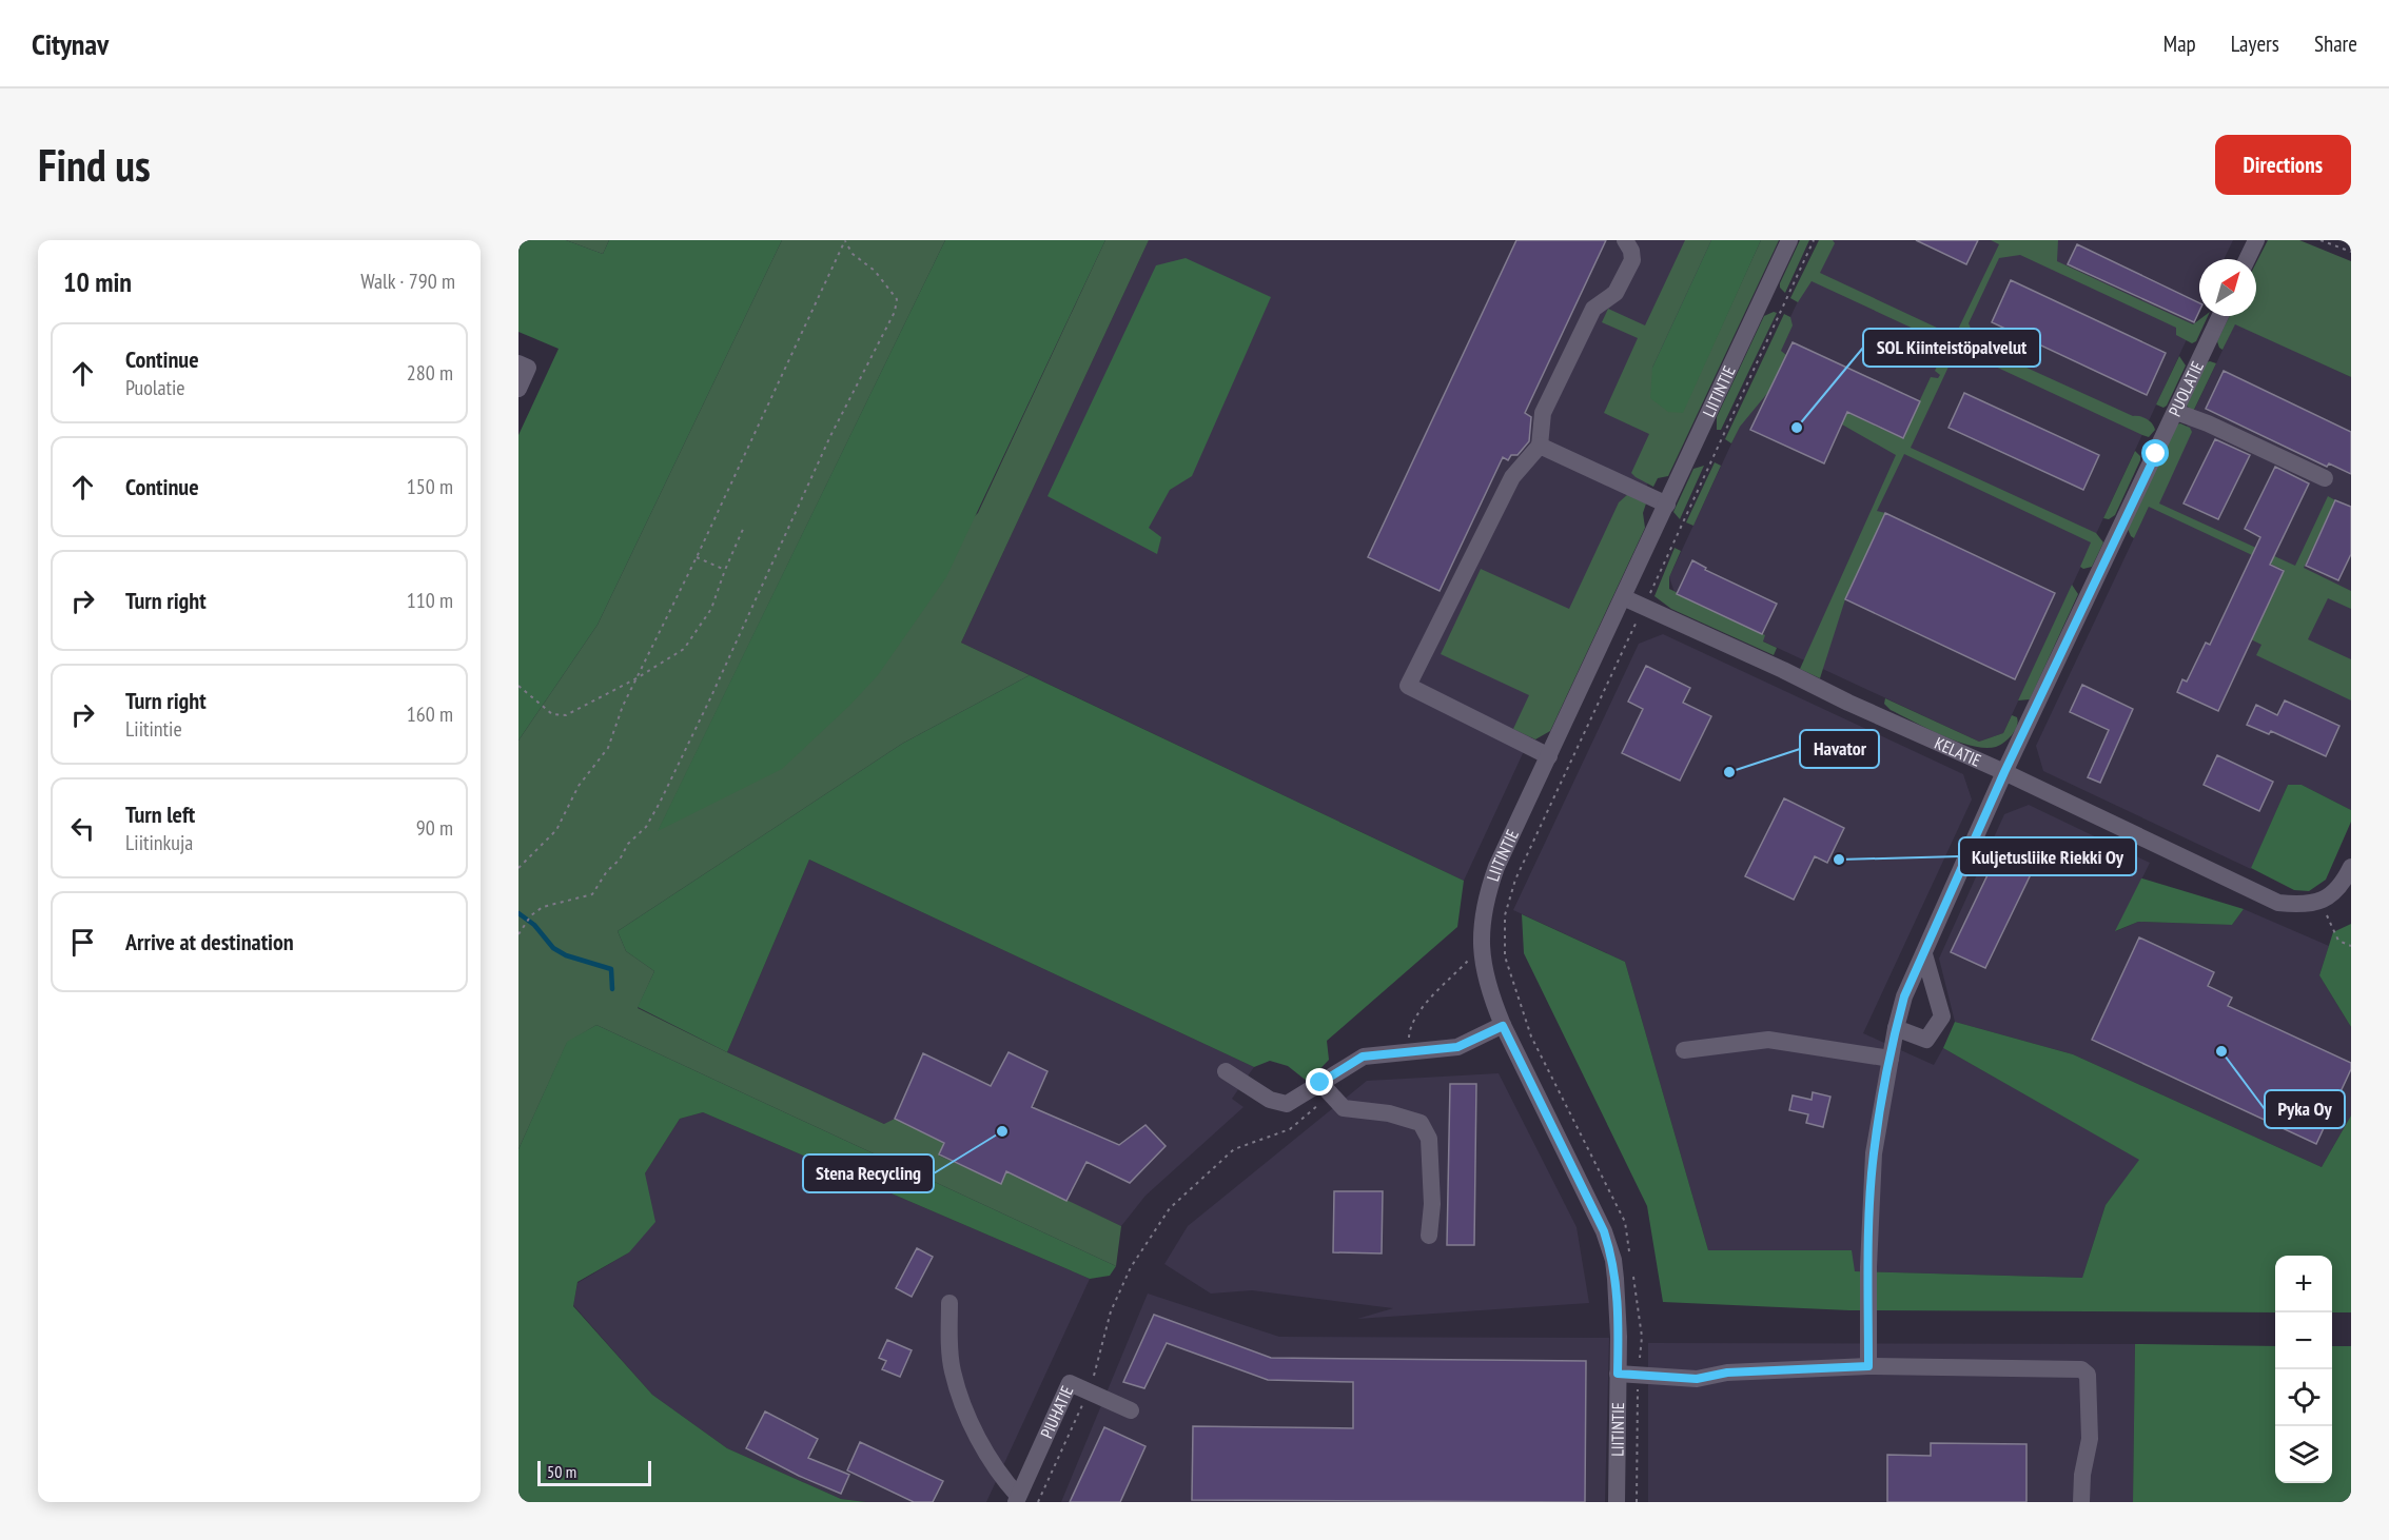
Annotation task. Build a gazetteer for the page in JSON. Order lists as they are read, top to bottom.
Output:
{
  "streets": {
    "street": [
      "PUOLATIE",
      "LIITINTIE",
      "KELATIE",
      "PIUHATIE"
    ]
  },
  "crossings": [
    ["PUOLATIE", "KELATIE"],
    ["LIITINTIE", "KELATIE"]
  ],
  "places": [
    "SOL Kiinteistöpalvelut",
    "Havator",
    "Kuljetusliike Riekki Oy",
    "Pyka Oy",
    "Stena Recycling"
  ],
  "scale_bar": "50 m",
  "north": "top right",
  "page": {
    "header": "Citynav",
    "nav": ["Map", "Layers", "Share"],
    "buttons": "Directions",
    "title": "Find us",
    "heading": ["10 min", "Walk · 790 m"],
    "list": [
      ["Continue", "Puolatie", "280 m"],
      ["Continue", "150 m"],
      ["Turn right", "110 m"],
      ["Turn right", "Liitintie", "160 m"],
      ["Turn left", "Liitinkuja", "90 m"],
      "Arrive at destination"
    ],
    "map_buttons": ["+", "−"],
    "scale": "50 m"
  }
}
